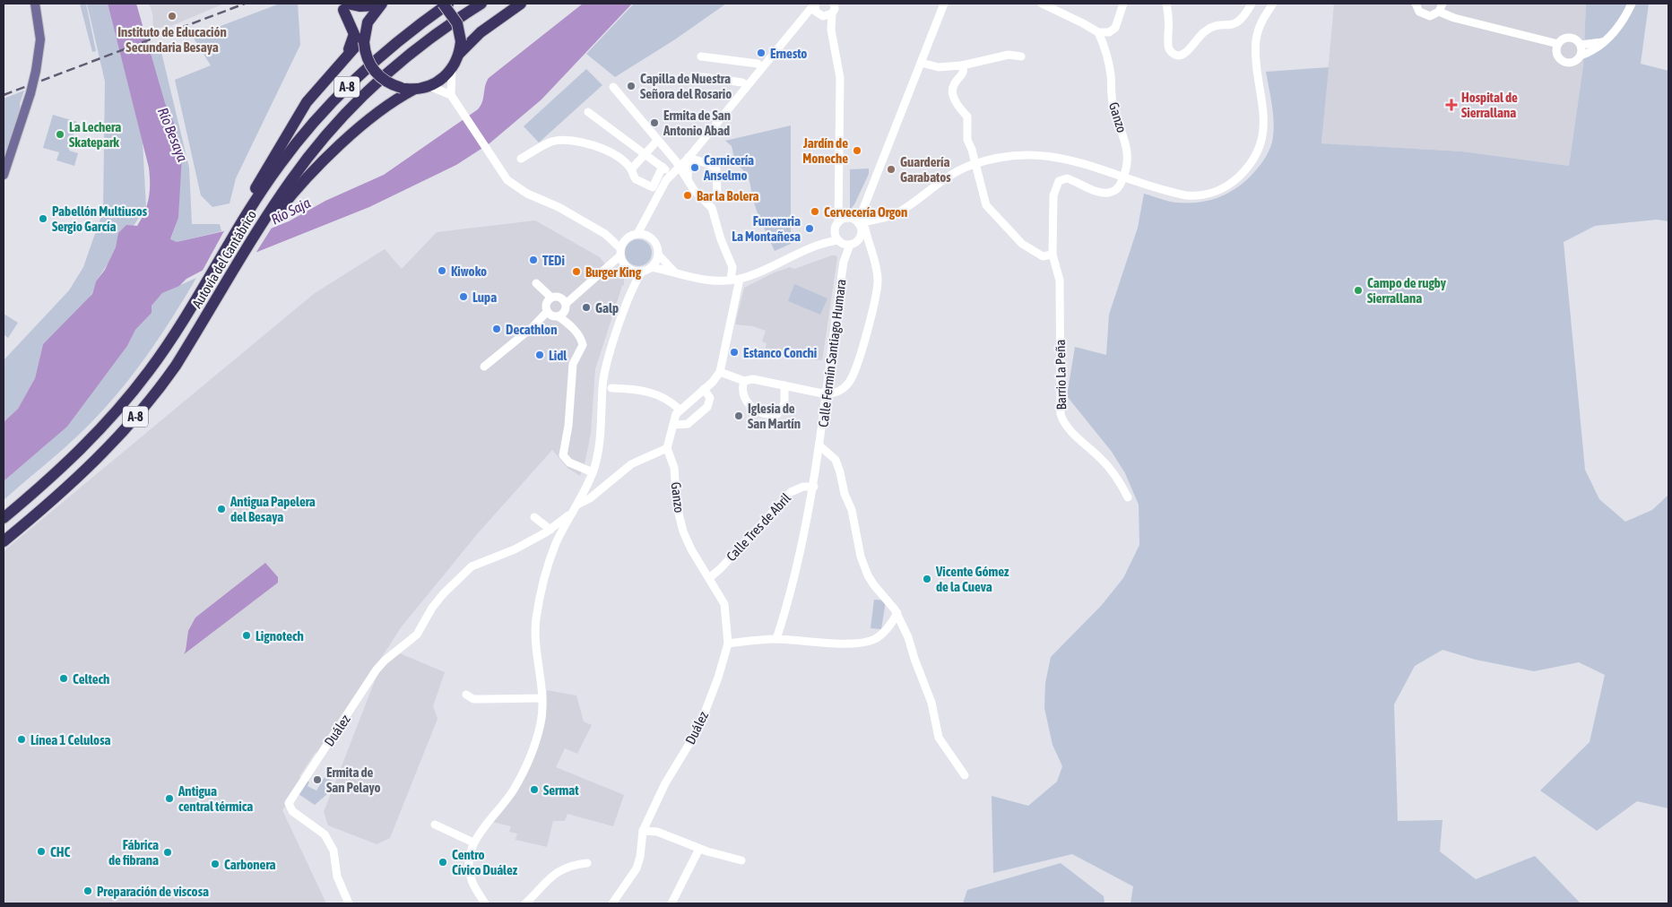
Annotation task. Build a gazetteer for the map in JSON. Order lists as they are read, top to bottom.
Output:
{
  "streets": {
    "highway": ["A-8", "Autovía del Cantábrico"],
    "street": [
      "Ganzo",
      "Calle Fermín Santiago Humara",
      "Barrio La Peña",
      "Calle Tres de Abril",
      "Duález"
    ]
  },
  "crossings": [
    ["Ganzo", "Barrio La Peña"],
    ["Ganzo", "Calle Tres de Abril"],
    ["Ganzo", "Duález"],
    ["Calle Fermín Santiago Humara", "Calle Tres de Abril"]
  ],
  "water": ["Río Besaya", "Río Saja"],
  "places": {
    "other": [
      "Instituto de Educación Secundaria Besaya",
      "Ernesto",
      "Capilla de Nuestra Señora del Rosario",
      "Ermita de San Antonio Abad",
      "La Lechera Skatepark",
      "Jardín de Moneche",
      "Carnicería Anselmo",
      "Guardería Garabatos",
      "Bar la Bolera",
      "Cervecería Orgon",
      "Pabellón Multiusos Sergio García",
      "Funeraria La Montañesa",
      "TEDi",
      "Kiwoko",
      "Burger King",
      "Campo de rugby Sierrallana",
      "Lupa",
      "Galp",
      "Decathlon",
      "Estanco Conchi",
      "Lidl",
      "Iglesia de San Martín",
      "Antigua Papelera del Besaya",
      "Vicente Gómez de la Cueva",
      "Lignotech",
      "Celtech",
      "Línea 1 Celulosa",
      "Ermita de San Pelayo",
      "Sermat",
      "Antigua central térmica",
      "CHC",
      "Fábrica de fibrana",
      "Centro Cívico Duález",
      "Carbonera",
      "Preparación de viscosa"
    ],
    "health": ["Hospital de Sierrallana"]
  }
}
